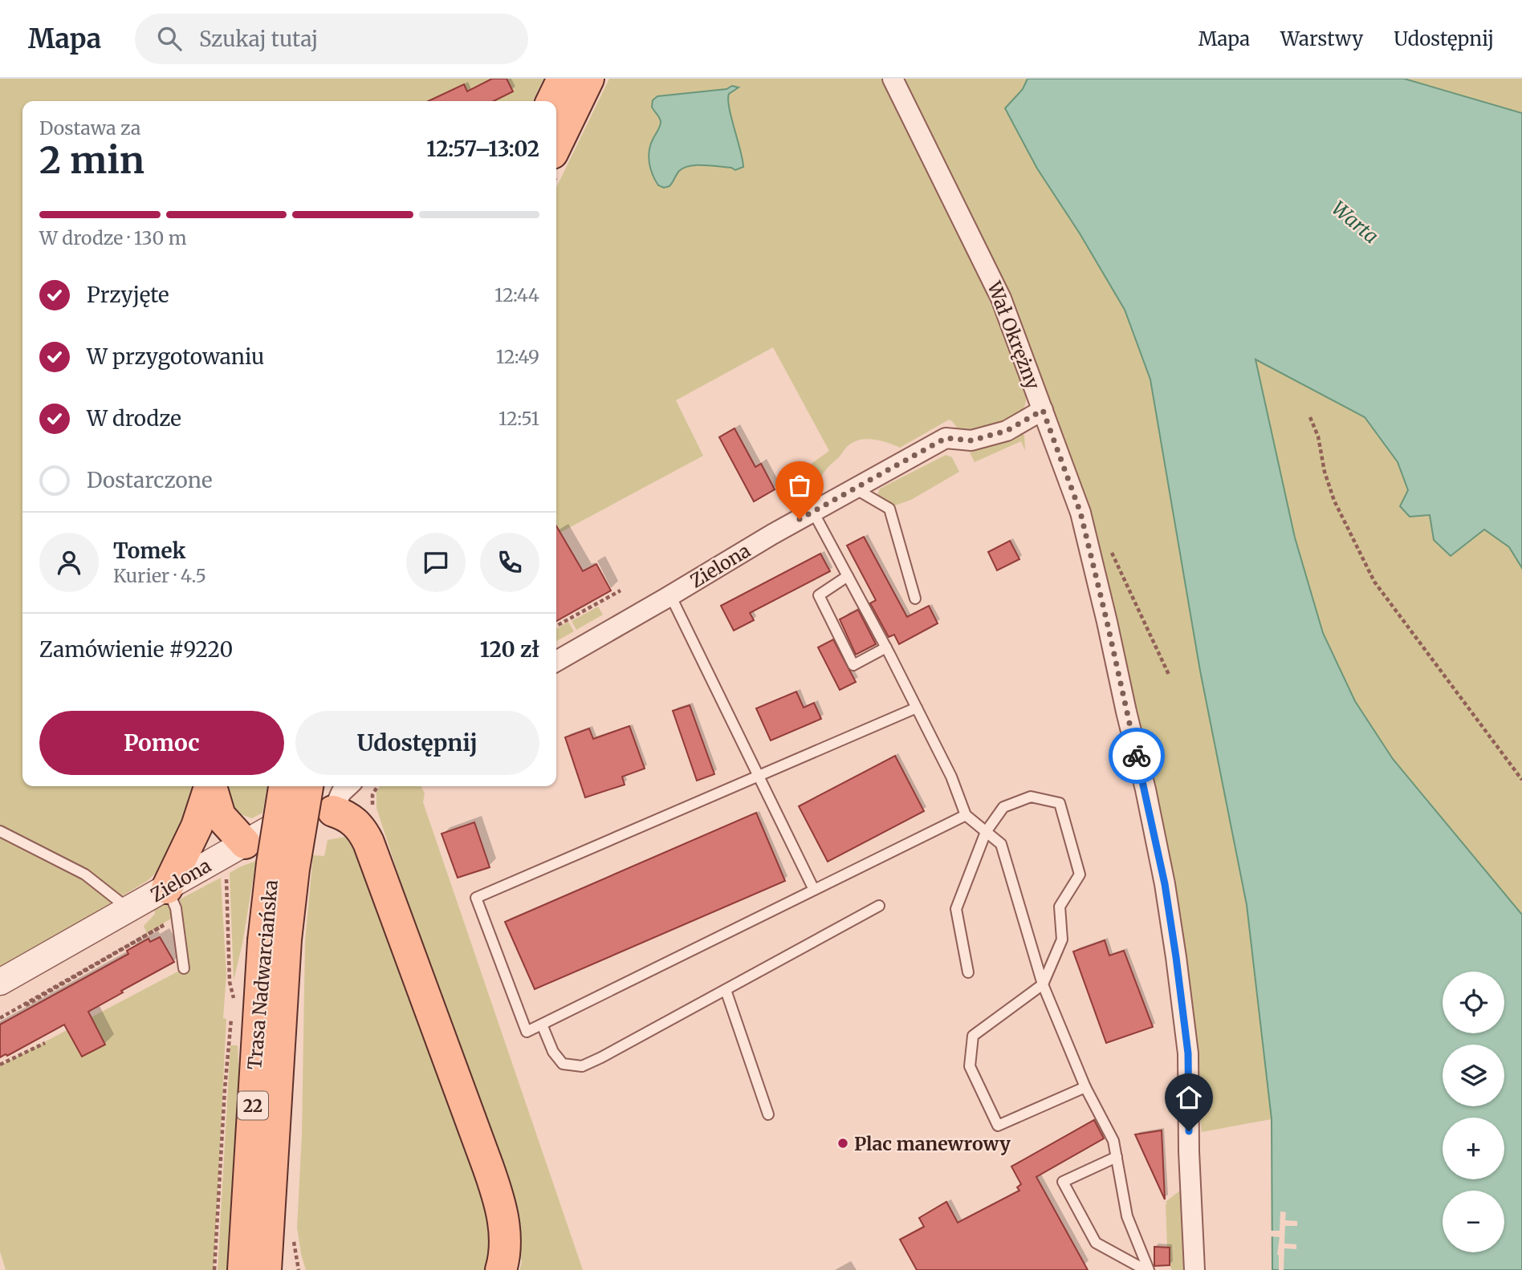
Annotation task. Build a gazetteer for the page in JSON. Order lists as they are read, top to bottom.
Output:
{
  "streets": {
    "main road": ["Trasa Nadwarciańska", "22"],
    "street": ["Wał Okrężny", "Zielona"]
  },
  "crossings": [
    ["Wał Okrężny", "Zielona"]
  ],
  "water": ["Warta"],
  "places": ["Plac manewrowy"],
  "page": {
    "header": "Mapa",
    "search": "Szukaj tutaj",
    "nav": ["Mapa", "Warstwy", "Udostępnij"],
    "heading": ["2 min", "Dostawa za", "12:57–13:02"],
    "panel": [
      "Tomek",
      "Kurier · 4.5",
      "Zamówienie #9220",
      "120 zł"
    ],
    "bar": "W drodze · 130 m",
    "list": [
      ["Przyjęte", "12:44"],
      ["W przygotowaniu", "12:49"],
      ["W drodze", "12:51"],
      "Dostarczone"
    ],
    "buttons": ["Pomoc", "Udostępnij"],
    "map_buttons": ["+", "−"]
  }
}
